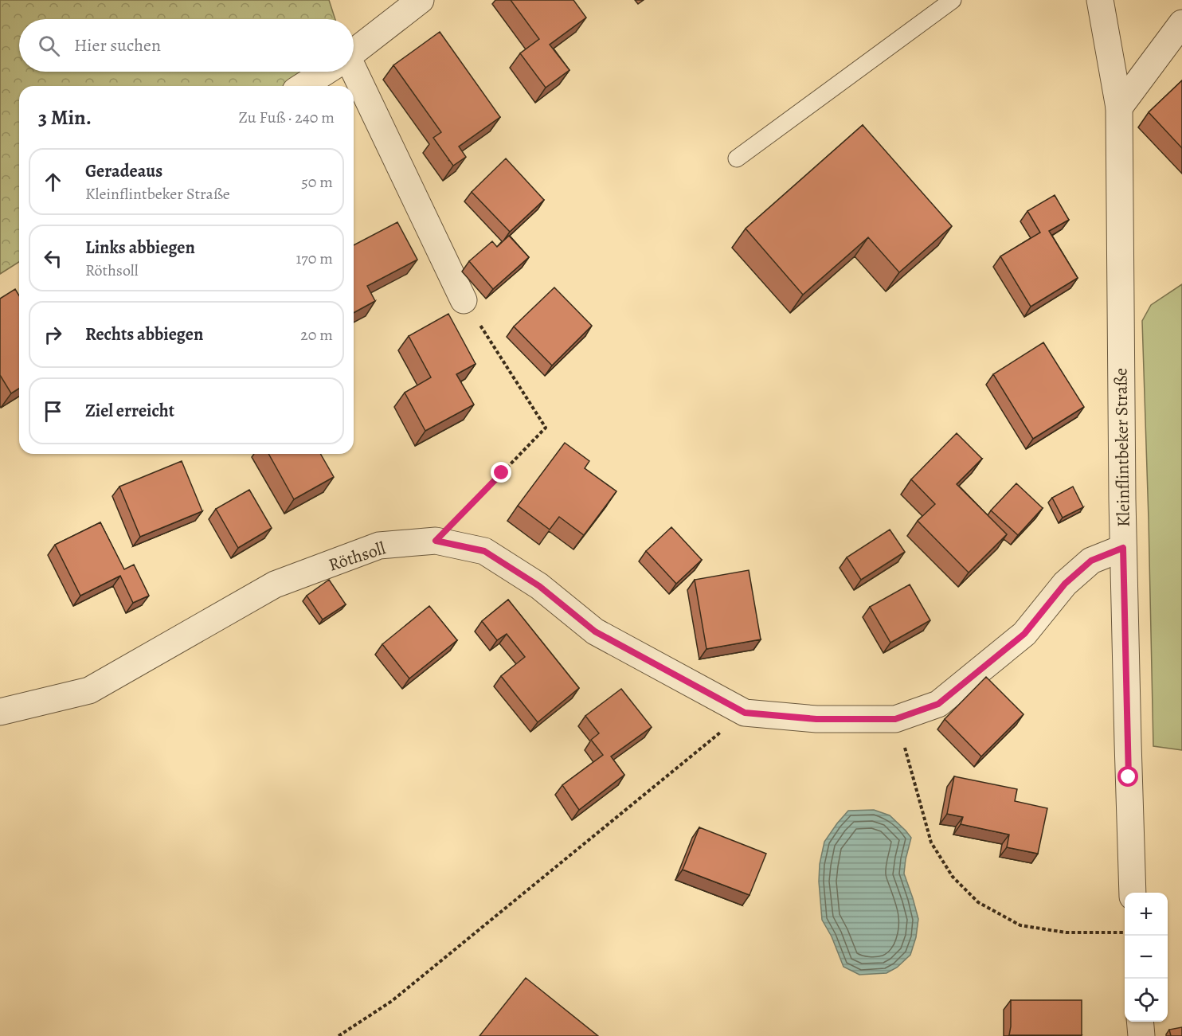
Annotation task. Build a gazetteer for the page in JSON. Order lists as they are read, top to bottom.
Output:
{
  "streets": {
    "street": ["Kleinflintbeker Straße", "Röthsoll"]
  },
  "crossings": [
    ["Kleinflintbeker Straße", "Röthsoll"]
  ],
  "page": {
    "search": "Hier suchen",
    "heading": ["3 Min.", "Zu Fuß · 240 m"],
    "list": [
      ["Geradeaus", "Kleinflintbeker Straße", "50 m"],
      ["Links abbiegen", "Röthsoll", "170 m"],
      ["Rechts abbiegen", "20 m"],
      "Ziel erreicht"
    ],
    "map_buttons": ["+", "−"]
  }
}
